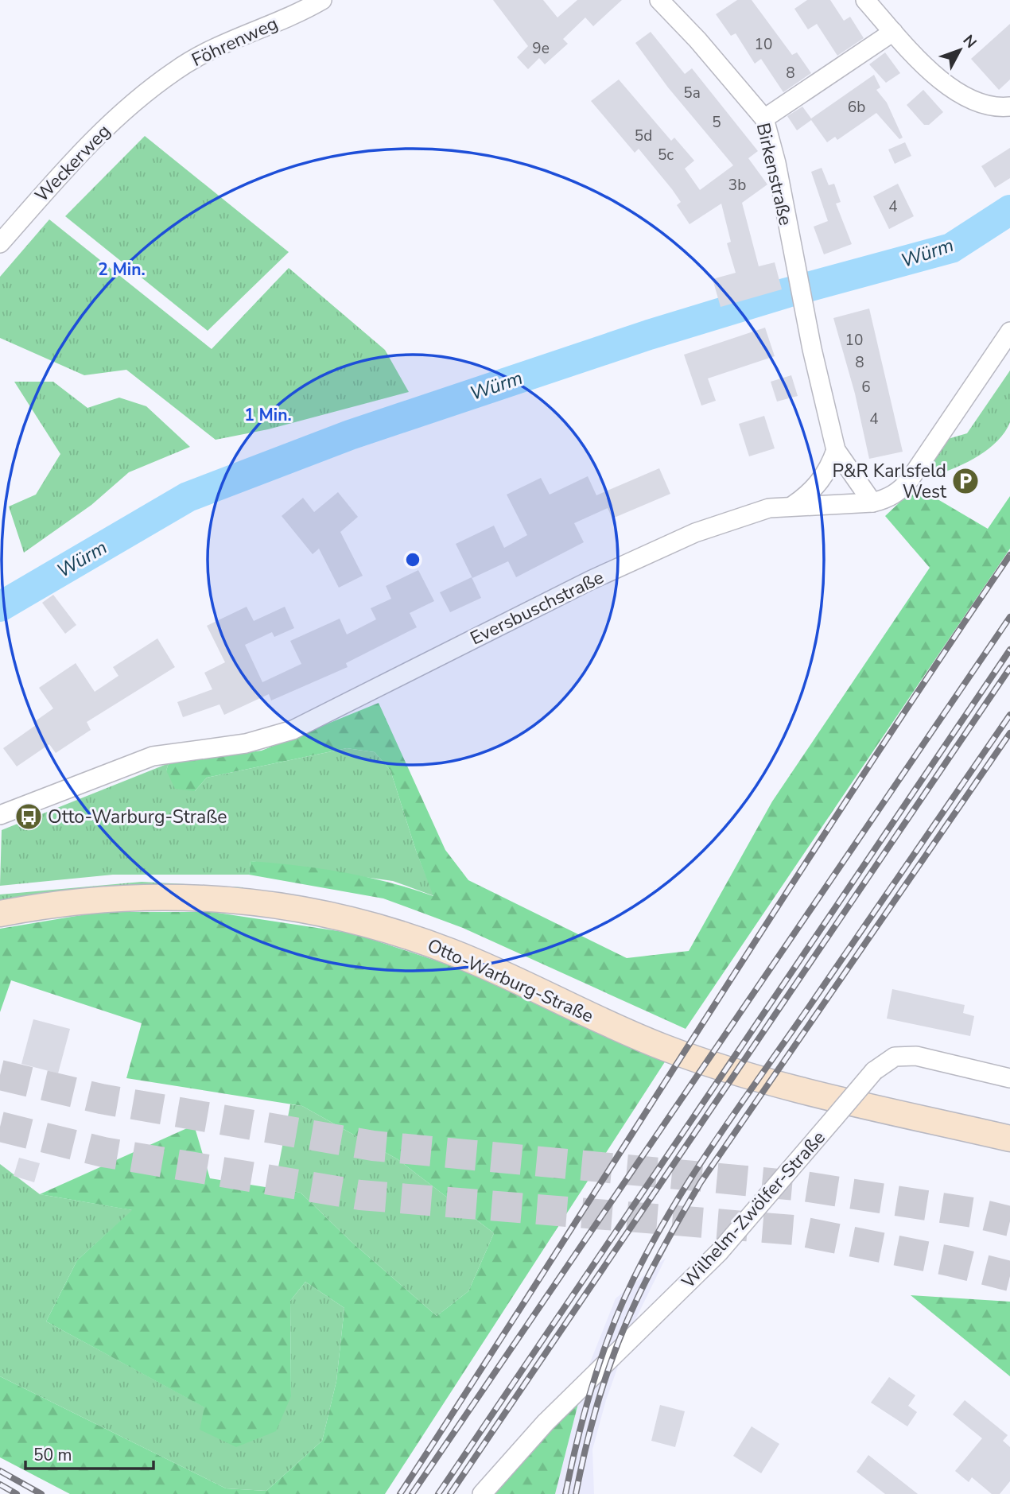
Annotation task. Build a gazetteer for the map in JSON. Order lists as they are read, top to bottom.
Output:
{
  "streets": {
    "main road": ["Otto-Warburg-Straße"],
    "street": [
      "Föhrenweg",
      "Weckerweg",
      "Birkenstraße",
      "Eversbuschstraße",
      "Wilhelm-Zwölfer-Straße"
    ]
  },
  "crossings": [
    ["Föhrenweg", "Weckerweg"]
  ],
  "water": ["Würm"],
  "places": {
    "parking": ["P&R Karlsfeld West"],
    "bus stop": ["Otto-Warburg-Straße"]
  },
  "house_numbers": [
    "10",
    "9e",
    "8",
    "5a",
    "6b",
    "5",
    "5d",
    "5c",
    "3b",
    "4",
    "10",
    "8",
    "6",
    "4"
  ],
  "scale_bar": "50 m",
  "north": "top right",
  "rings": ["2 Min.", "1 Min."]
}
